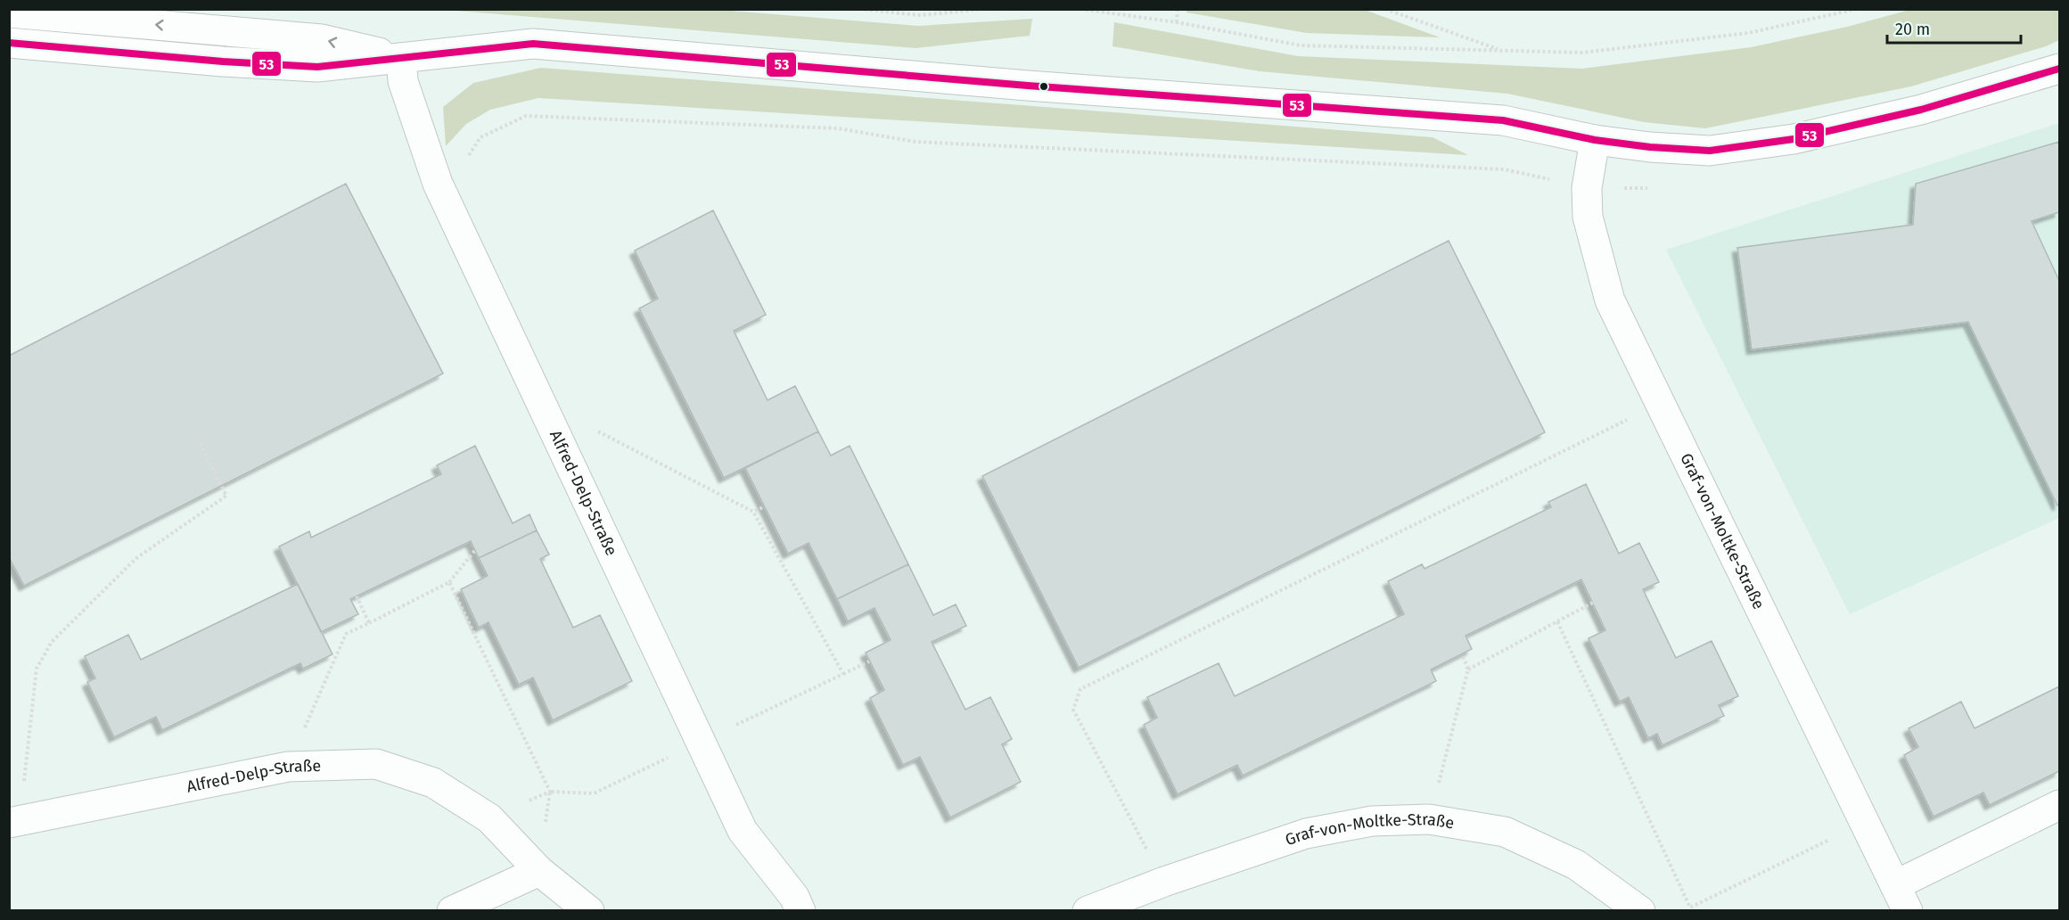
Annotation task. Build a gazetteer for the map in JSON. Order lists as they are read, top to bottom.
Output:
{
  "streets": {
    "street": ["Alfred-Delp-Straße", "Graf-von-Moltke-Straße"]
  },
  "lines": ["transit line 53"],
  "scale_bar": "20 m"
}
